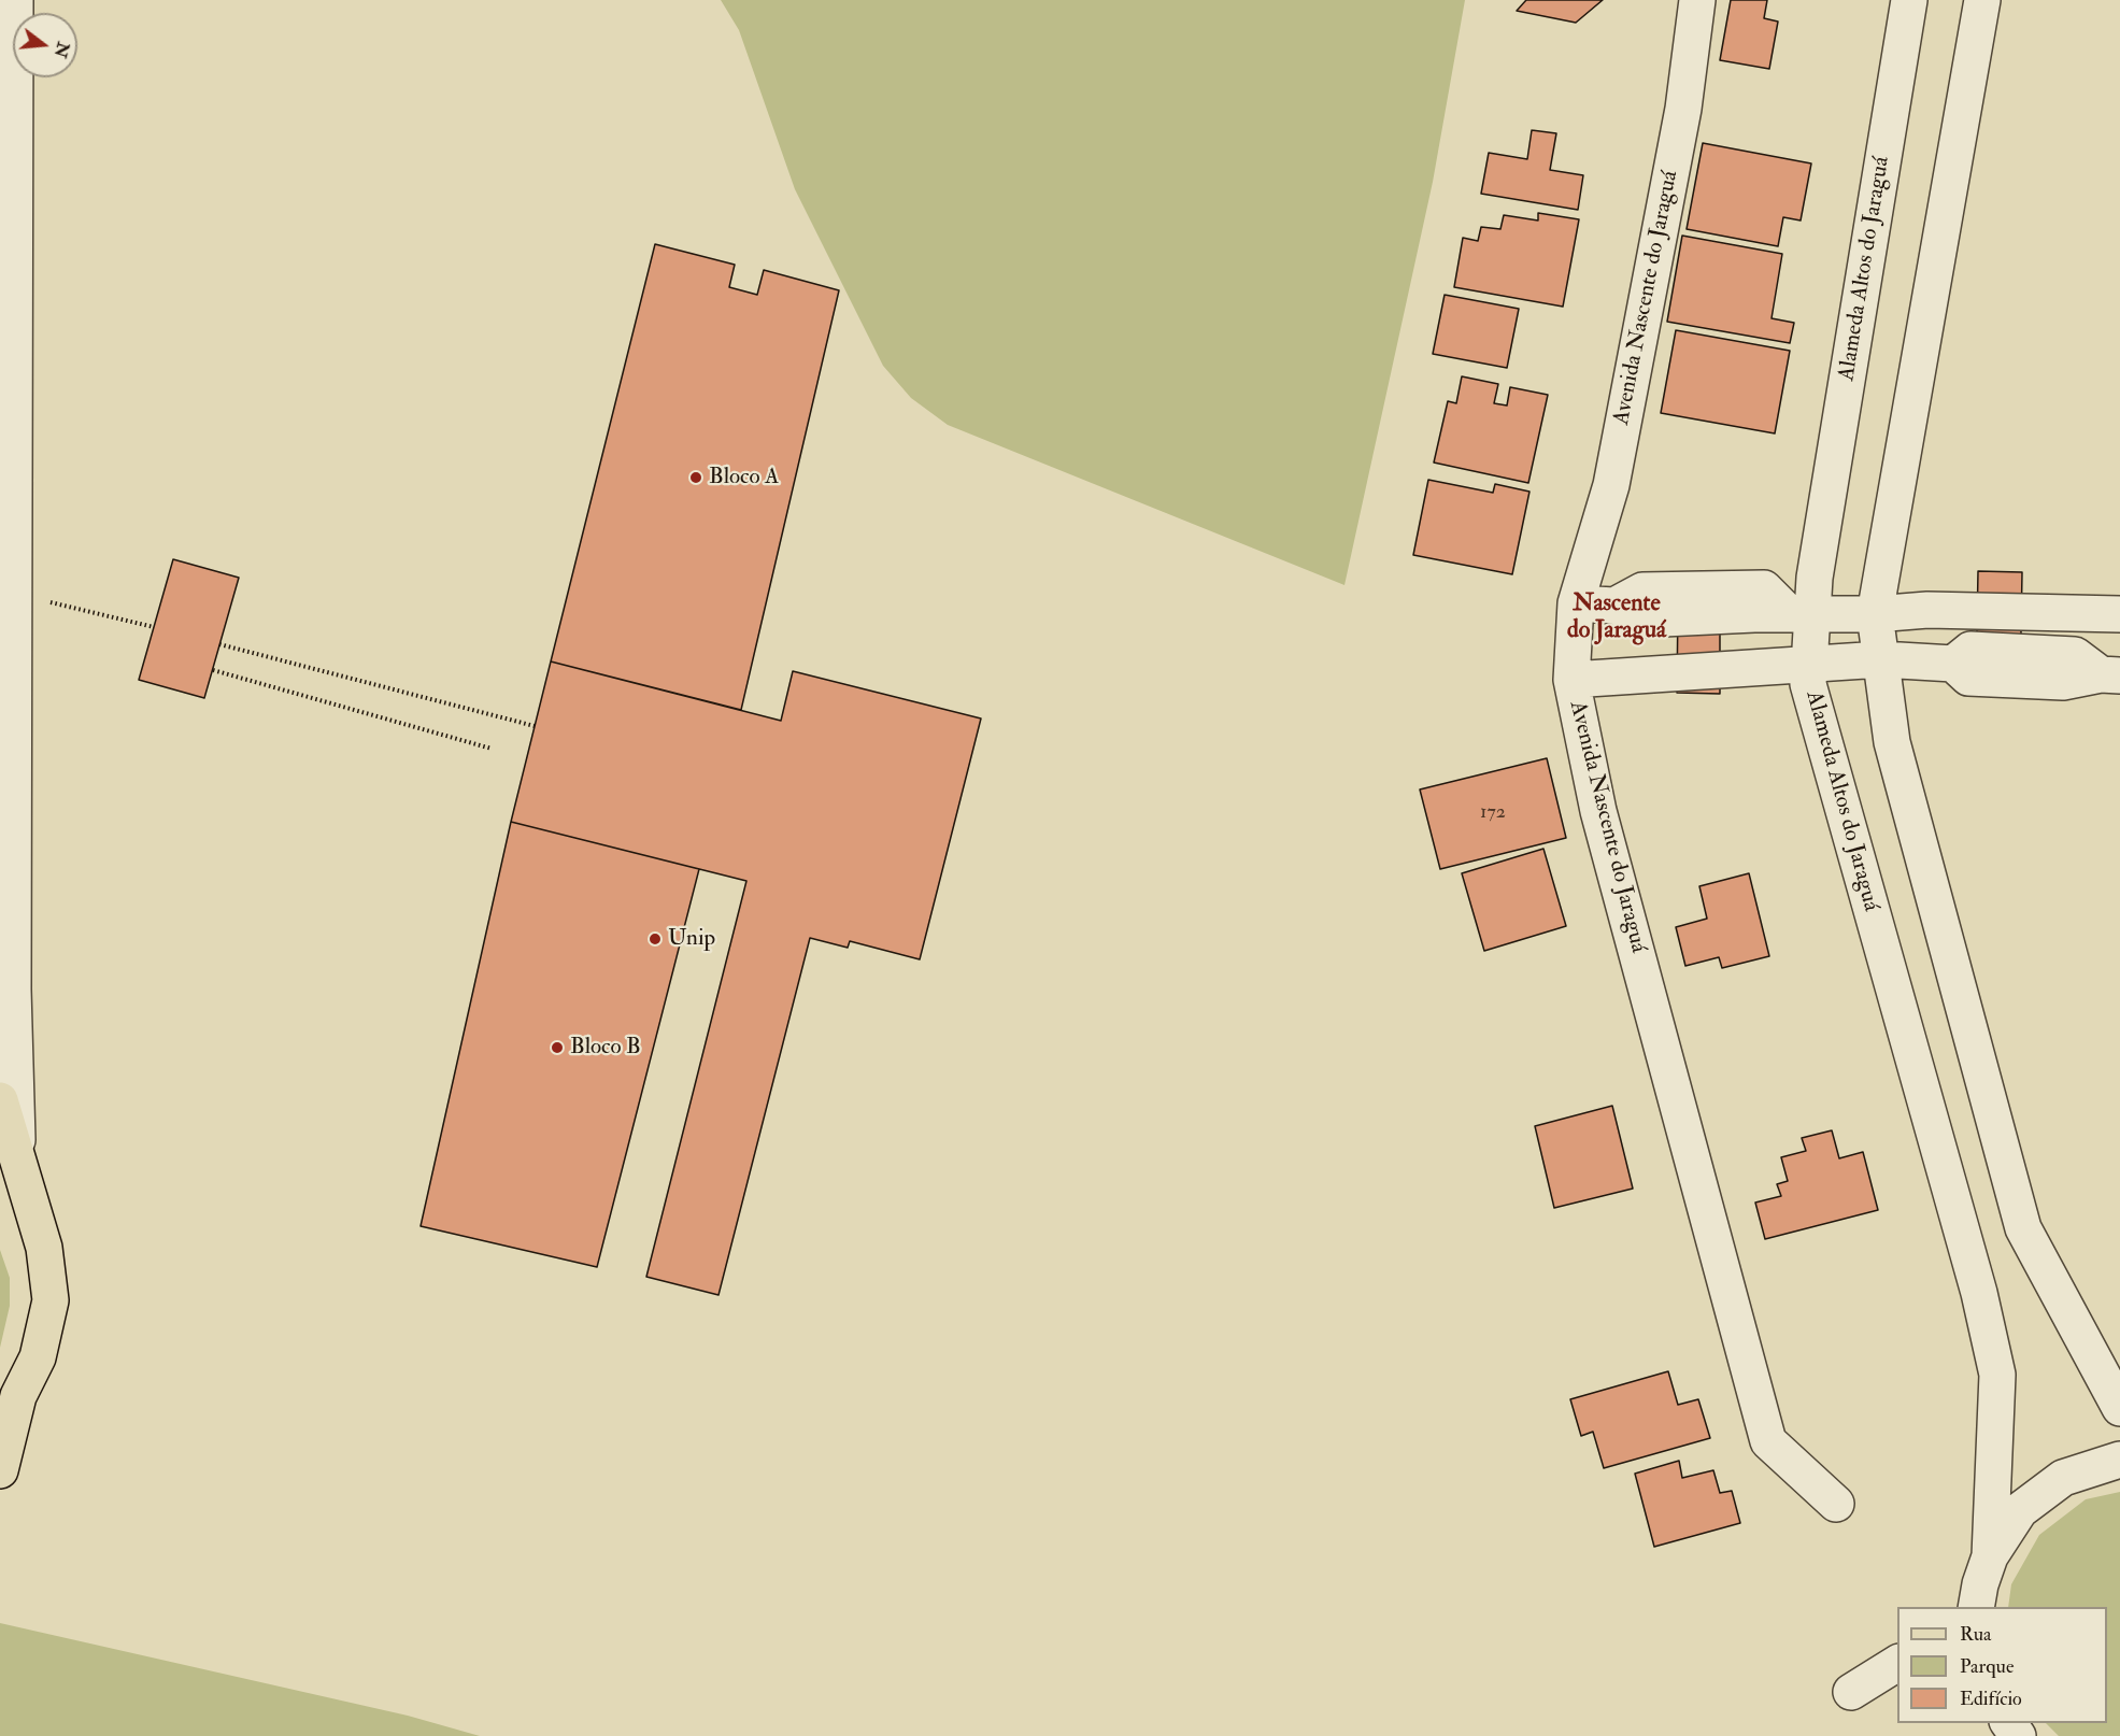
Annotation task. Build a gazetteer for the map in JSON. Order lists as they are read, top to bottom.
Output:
{
  "streets": {
    "street": ["Alameda Altos do Jaraguá", "Avenida Nascente do Jaraguá"]
  },
  "districts": ["Nascente do Jaraguá"],
  "places": ["Bloco A", "Unip", "Bloco B"],
  "house_numbers": ["172"],
  "legend": ["Rua", "Parque", "Edifício"],
  "north": "right"
}
